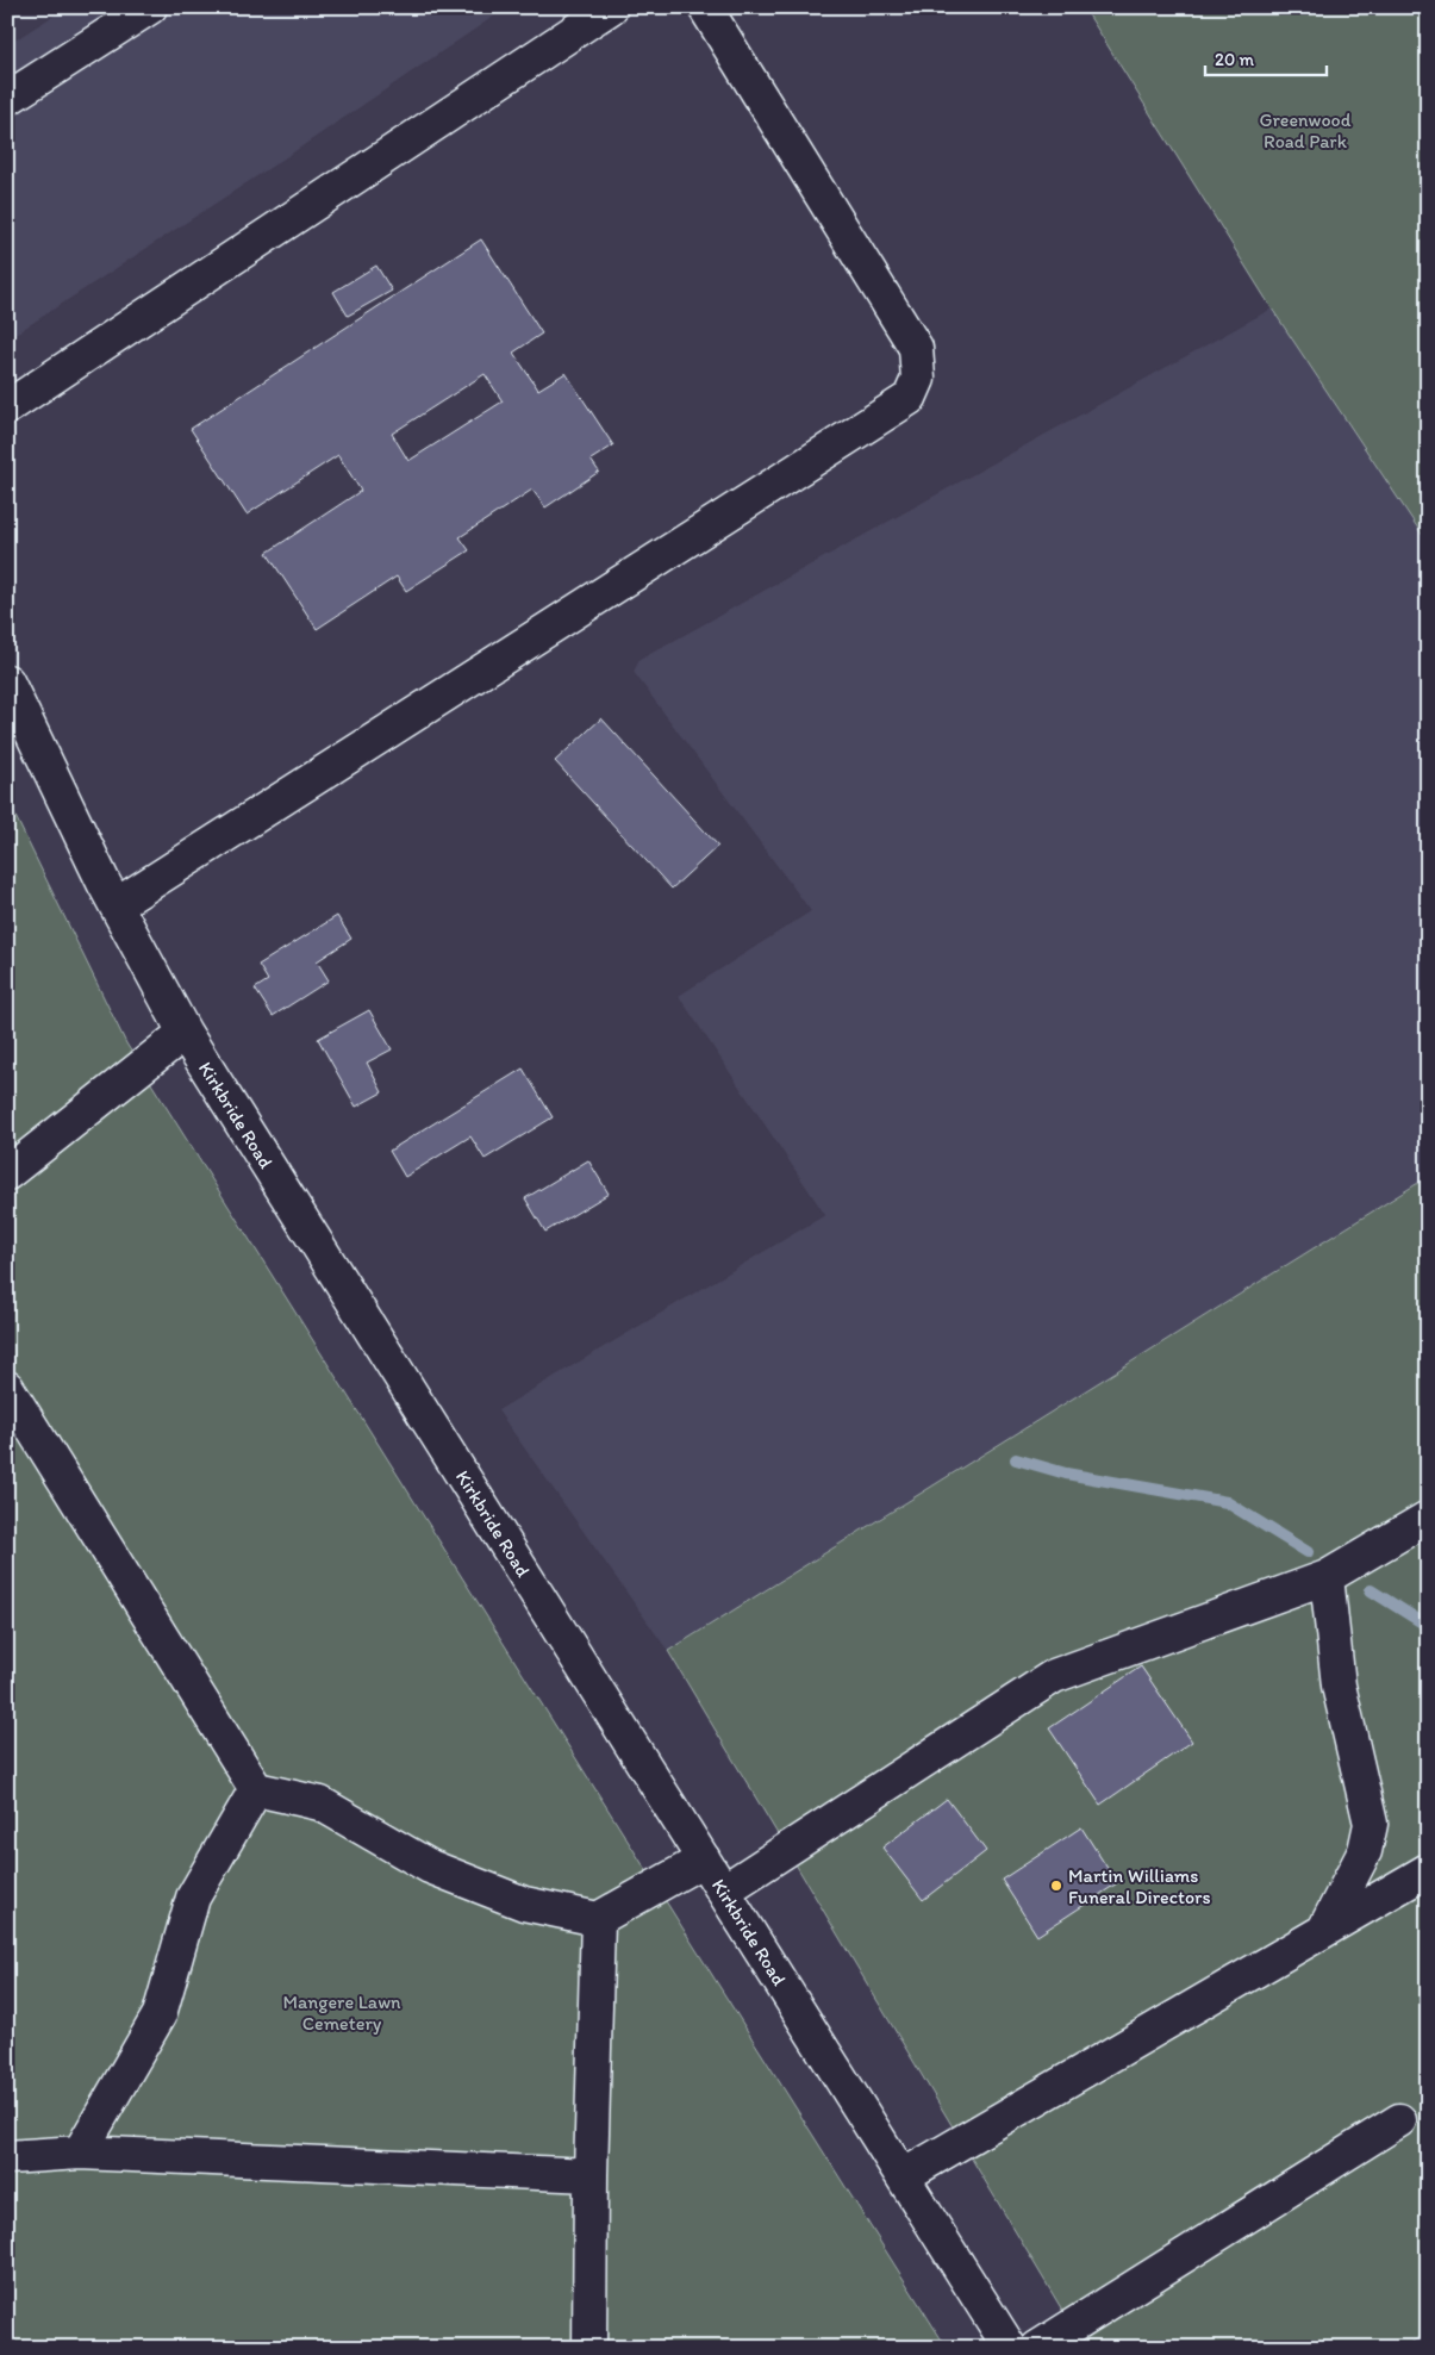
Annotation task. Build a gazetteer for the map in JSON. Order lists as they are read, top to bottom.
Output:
{
  "streets": {
    "street": ["Kirkbride Road"]
  },
  "parks": ["Greenwood Road Park", "Mangere Lawn Cemetery"],
  "places": ["Martin Williams Funeral Directors"],
  "scale_bar": "20 m"
}
